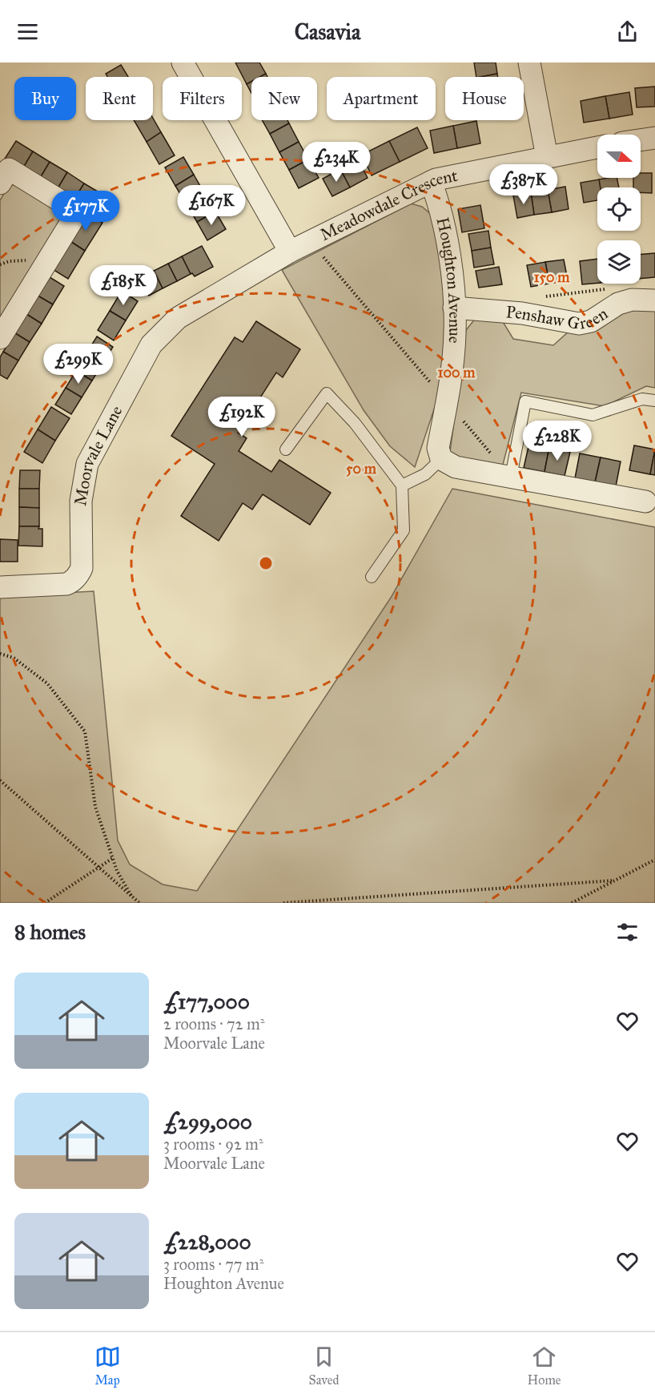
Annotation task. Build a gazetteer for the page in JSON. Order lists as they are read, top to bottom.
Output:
{
  "streets": {
    "street": [
      "Meadowdale Crescent",
      "Houghton Avenue",
      "Penshaw Green",
      "Moorvale Lane"
    ]
  },
  "crossings": [
    ["Meadowdale Crescent", "Houghton Avenue"],
    ["Meadowdale Crescent", "Moorvale Lane"],
    ["Houghton Avenue", "Penshaw Green"]
  ],
  "north": "right",
  "page": {
    "header": "Casavia",
    "chip": [
      "Buy",
      "Rent",
      "Filters",
      "New",
      "Apartment",
      "House"
    ],
    "price": [
      "£234K",
      "£387K",
      "£167K",
      "£177K",
      "£185K",
      "£299K",
      "£192K",
      "£228K"
    ],
    "heading": "8 homes",
    "list": [
      {
        "name": "£177,000",
        "note": "2 rooms · 72 m² · Moorvale Lane"
      },
      {
        "name": "£299,000",
        "note": "3 rooms · 92 m² · Moorvale Lane"
      },
      {
        "name": "£228,000",
        "note": "3 rooms · 77 m² · Houghton Avenue"
      }
    ],
    "tabs": ["Map", "Saved", "Home"]
  },
  "rings": ["150 m", "100 m", "50 m"]
}
